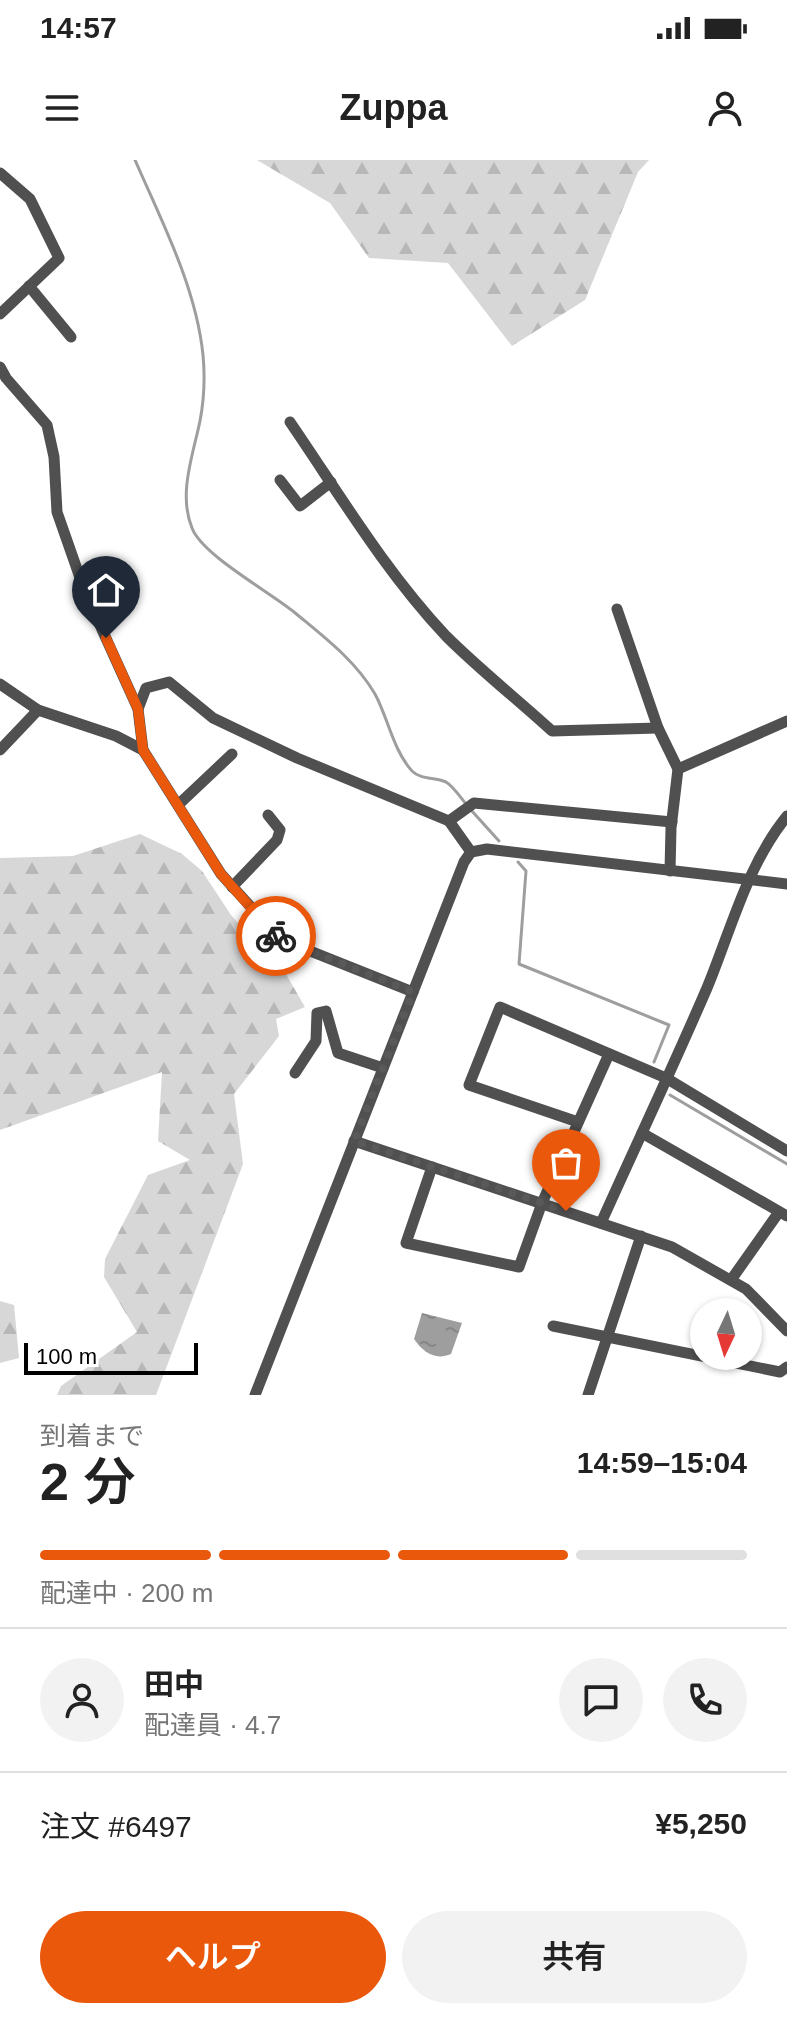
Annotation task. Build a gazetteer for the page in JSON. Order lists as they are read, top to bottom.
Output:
{
  "scale_bar": "100 m",
  "north": "bottom",
  "page": {
    "status": "14:57",
    "header": "Zuppa",
    "scale": "100 m",
    "heading": ["2 分", "到着まで", "14:59–15:04"],
    "panel": [
      "田中",
      "配達員 · 4.7",
      "注文 #6497",
      "¥5,250"
    ],
    "bar": "配達中 · 200 m",
    "buttons": ["ヘルプ", "共有"]
  }
}
